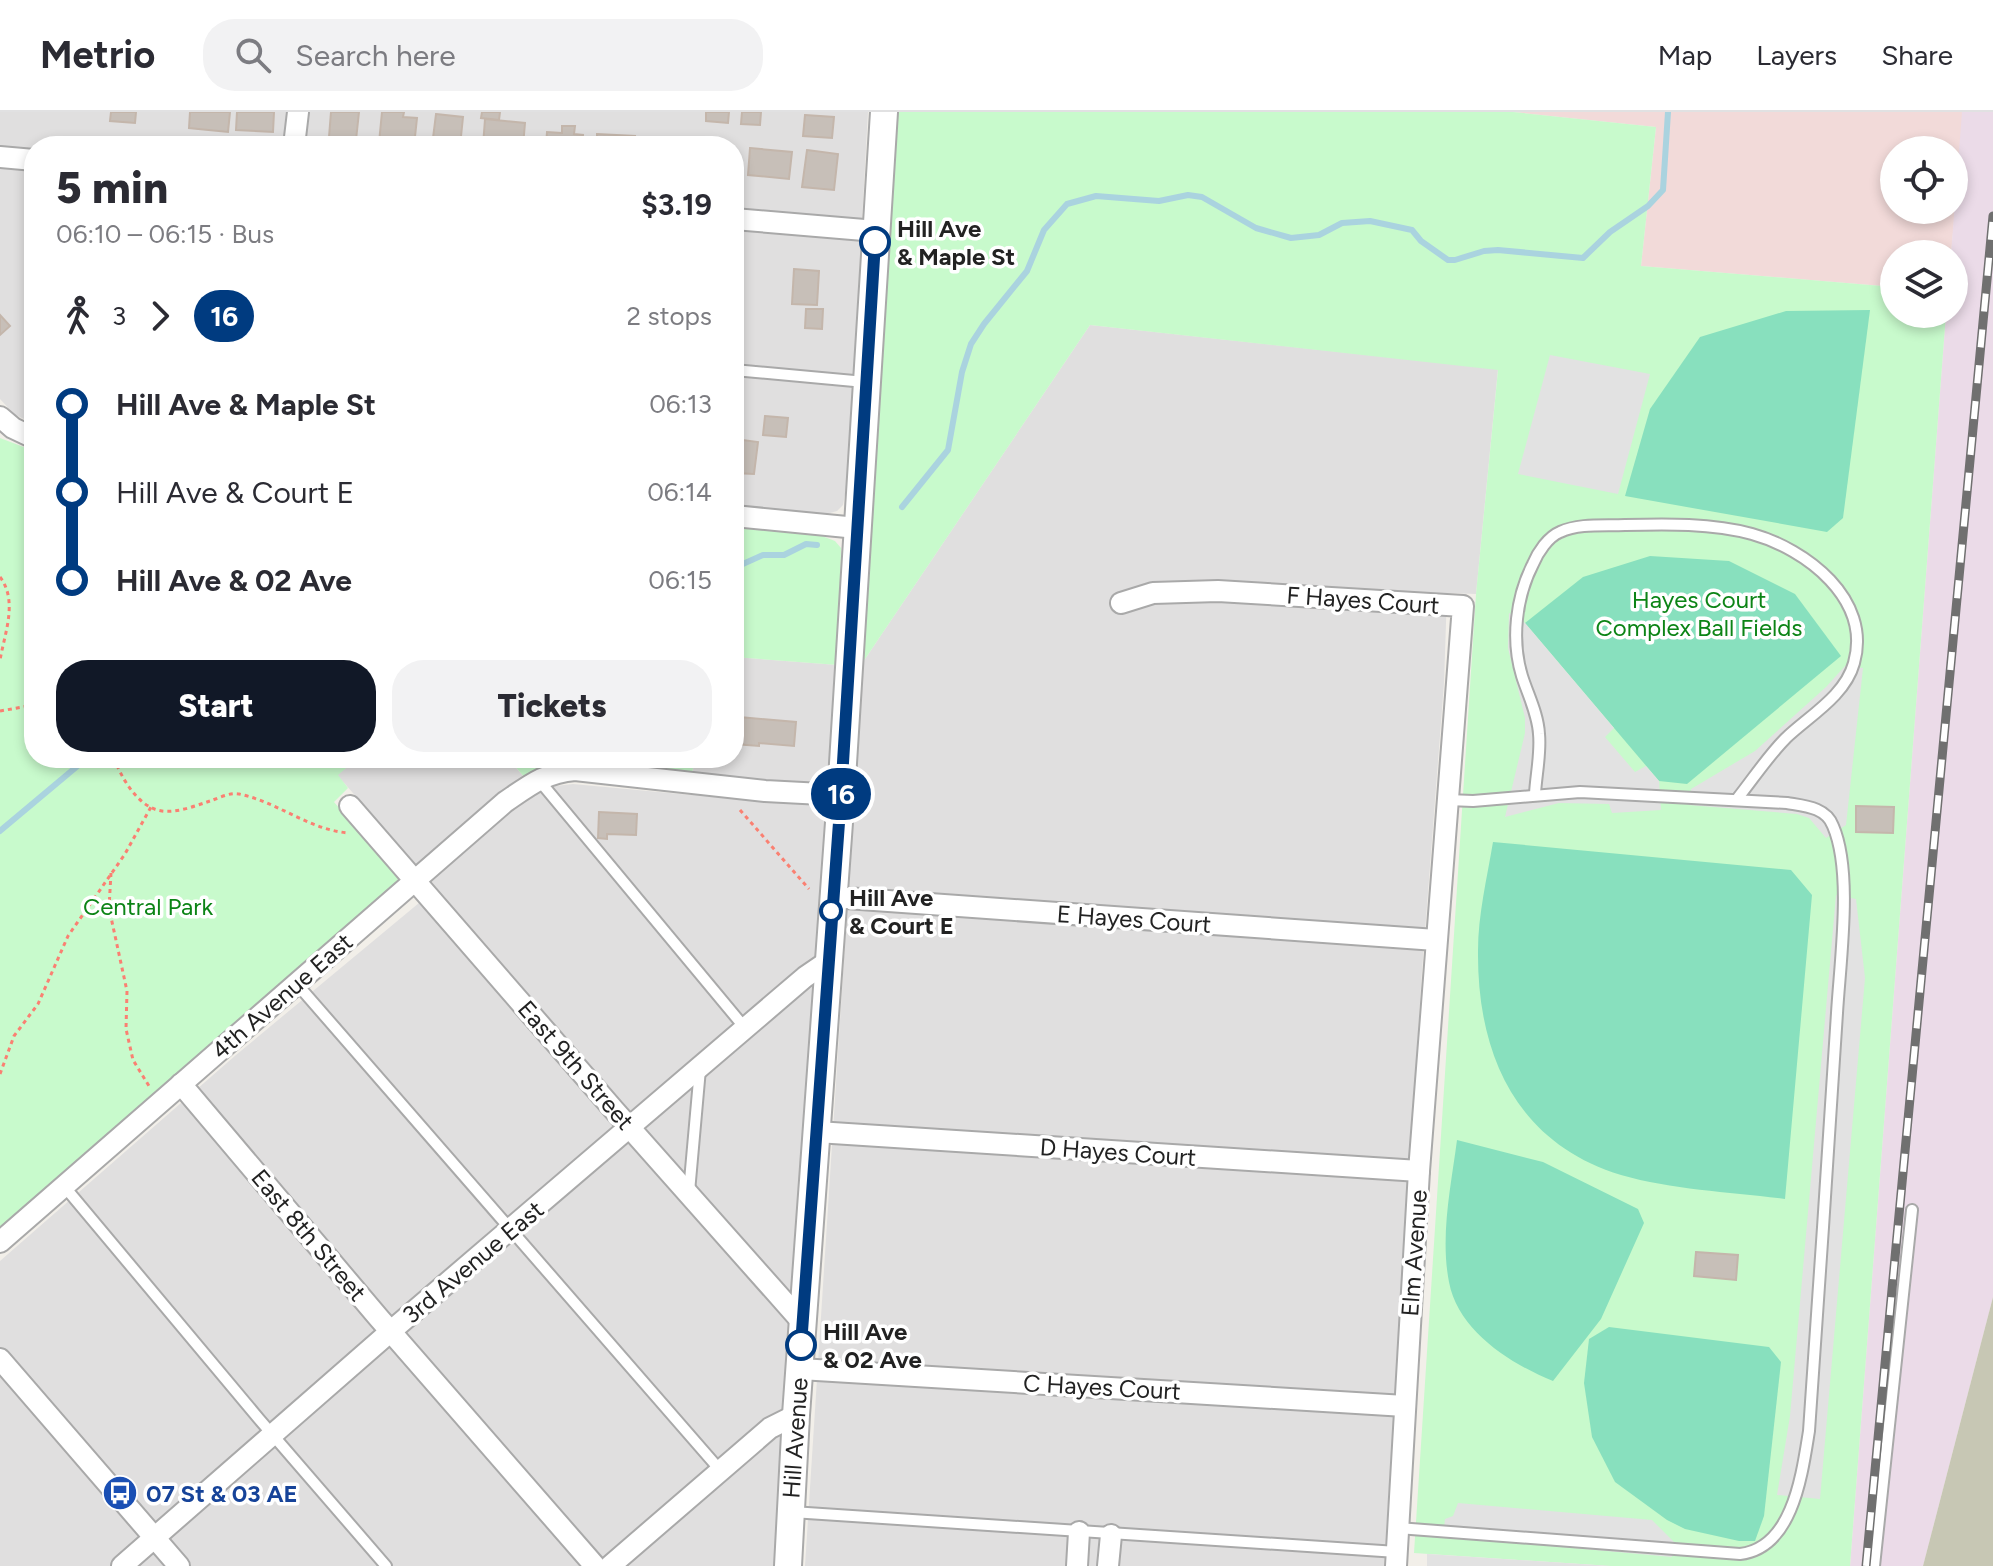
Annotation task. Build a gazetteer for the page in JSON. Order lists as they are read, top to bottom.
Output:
{
  "streets": {
    "street": [
      "F Hayes Court",
      "E Hayes Court",
      "4th Avenue East",
      "East 9th Street",
      "D Hayes Court",
      "East 8th Street",
      "Elm Avenue",
      "3rd Avenue East",
      "C Hayes Court",
      "Hill Avenue"
    ]
  },
  "crossings": [
    ["F Hayes Court", "E Hayes Court"],
    ["F Hayes Court", "Elm Avenue"],
    ["E Hayes Court", "Elm Avenue"],
    ["E Hayes Court", "Hill Avenue"],
    ["4th Avenue East", "East 9th Street"],
    ["4th Avenue East", "East 8th Street"],
    ["4th Avenue East", "Hill Avenue"],
    ["East 9th Street", "3rd Avenue East"],
    ["East 9th Street", "Hill Avenue"],
    ["D Hayes Court", "Elm Avenue"],
    ["D Hayes Court", "Hill Avenue"],
    ["East 8th Street", "3rd Avenue East"],
    ["Elm Avenue", "C Hayes Court"],
    ["3rd Avenue East", "Hill Avenue"],
    ["C Hayes Court", "Hill Avenue"]
  ],
  "parks": ["Hayes Court Complex Ball Fields", "Central Park"],
  "places": {
    "other": ["Hill Ave & Maple St", "Hill Ave & Court E", "Hill Ave & 02 Ave"],
    "bus stop": ["07 St & 03 AE"]
  },
  "lines": ["bus line 16"],
  "page": {
    "header": "Metrio",
    "search": "Search here",
    "nav": ["Map", "Layers", "Share"],
    "on_map": "16",
    "heading": ["5 min", "06:10 – 06:15 · Bus", "$3.19"],
    "legs": ["3", "16", "2 stops"],
    "list": [
      {
        "name": "Hill Ave & Maple St",
        "value": "06:13"
      },
      {
        "name": "Hill Ave & Court E",
        "value": "06:14"
      },
      {
        "name": "Hill Ave & 02 Ave",
        "value": "06:15"
      }
    ],
    "buttons": ["Start", "Tickets"]
  }
}
